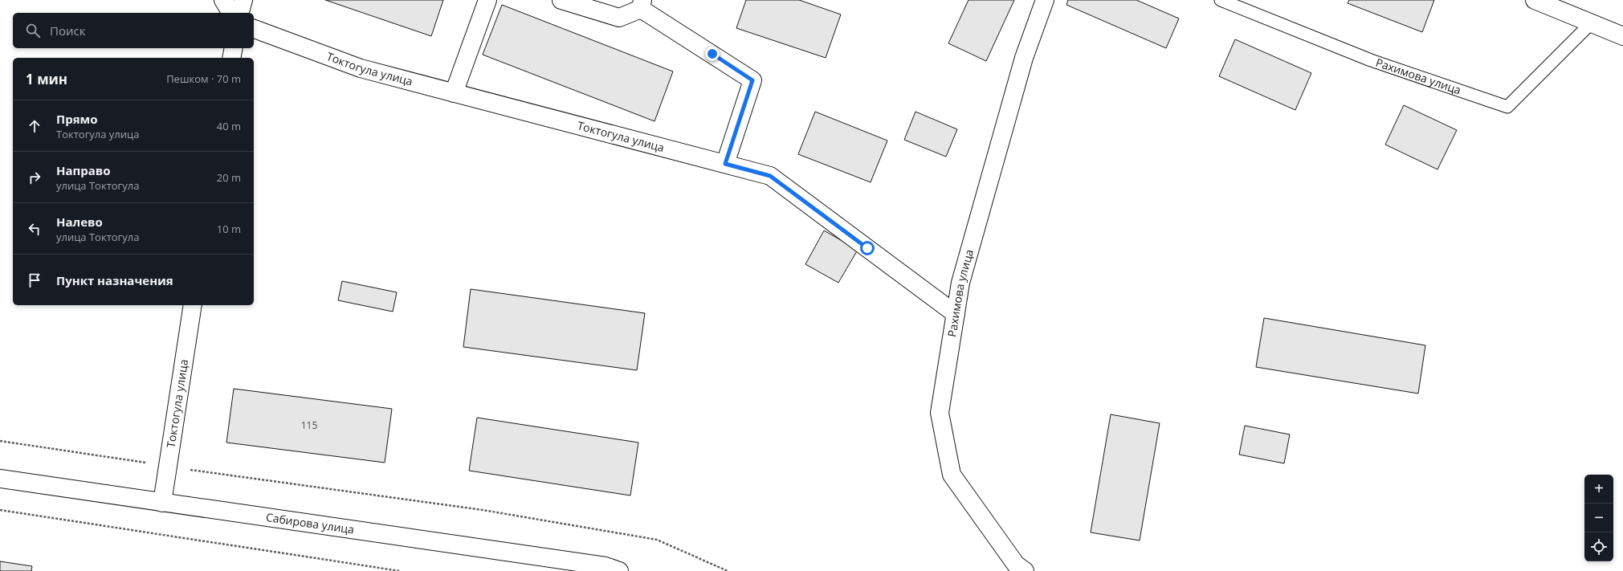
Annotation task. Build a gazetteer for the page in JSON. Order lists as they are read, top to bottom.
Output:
{
  "streets": {
    "main road": ["Токтогула улица", "Рахимова улица", "Сабирова улица"]
  },
  "crossings": [
    ["Токтогула улица", "Рахимова улица"],
    ["Токтогула улица", "Сабирова улица"]
  ],
  "house_numbers": ["115"],
  "page": {
    "search": "Поиск",
    "heading": ["1 мин", "Пешком · 70 m"],
    "list": [
      ["Прямо", "Токтогула улица", "40 m"],
      ["Направо", "улица Токтогула", "20 m"],
      ["Налево", "улица Токтогула", "10 m"],
      "Пункт назначения"
    ],
    "map_buttons": ["+", "−"]
  }
}
